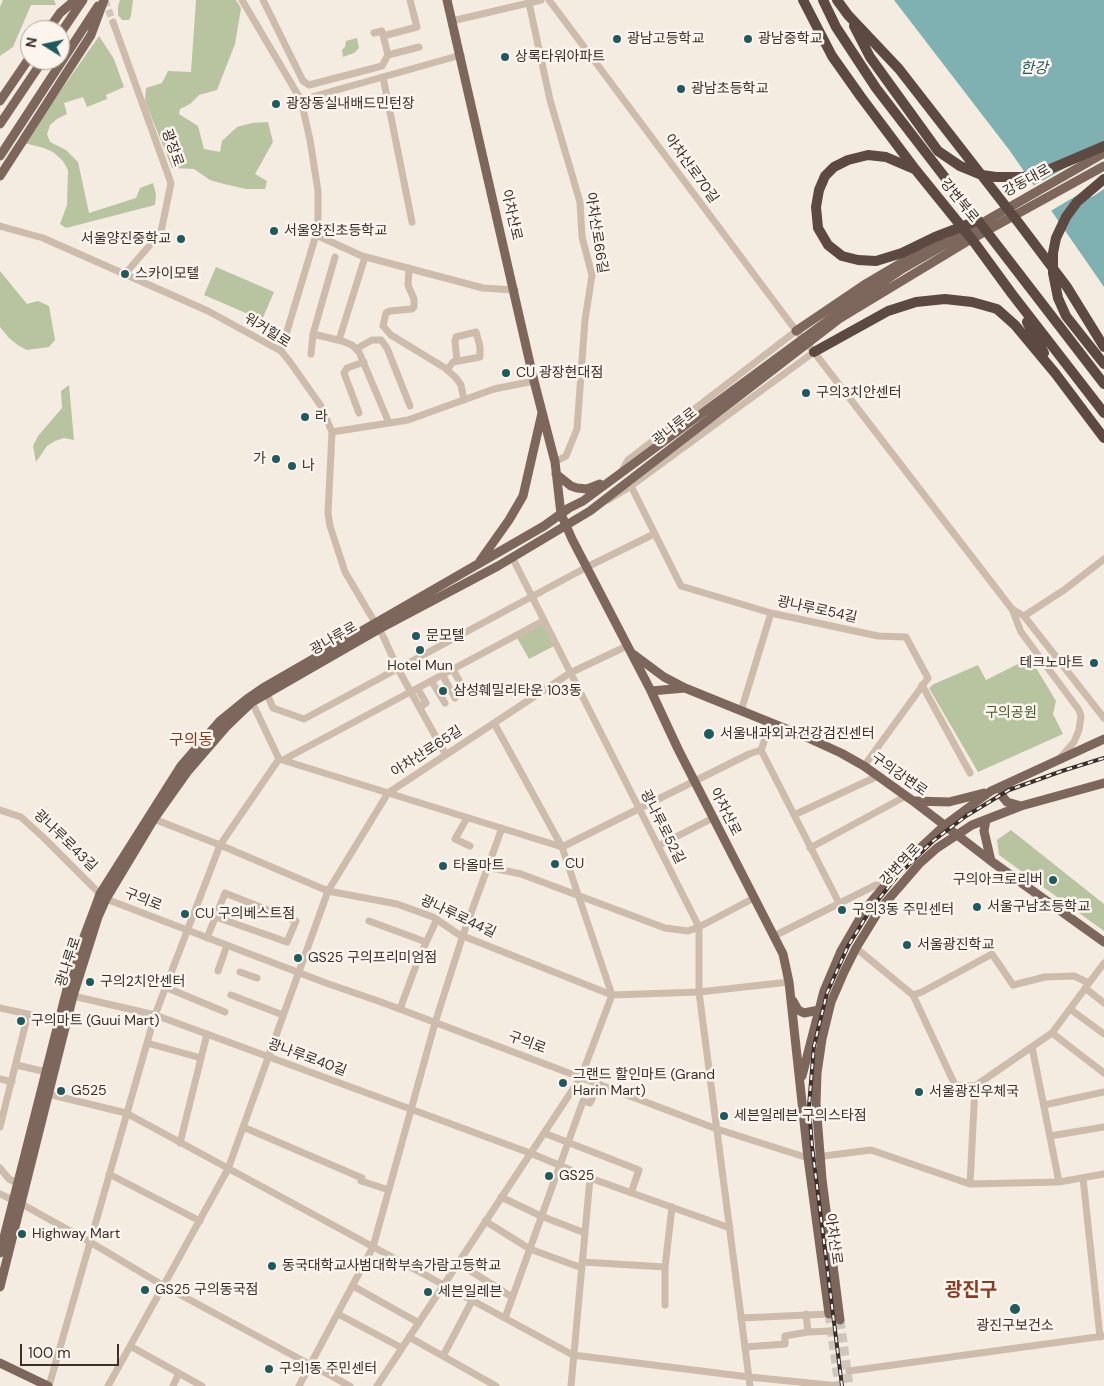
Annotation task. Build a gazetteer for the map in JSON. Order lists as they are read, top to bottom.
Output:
{
  "streets": {
    "highway": ["강변북로"],
    "main road": [
      "강동대로",
      "아차산로",
      "광나루로",
      "구의강변로",
      "강변역로"
    ],
    "street": [
      "광장로",
      "아차산로70길",
      "아차산로66길",
      "워커힐로",
      "광나루로54길",
      "아차산로65길",
      "광나루로52길",
      "광나루로43길",
      "구의로",
      "광나루로44길",
      "광나루로40길"
    ]
  },
  "crossings": [
    ["광장로", "워커힐로"],
    ["강동대로", "광나루로"],
    ["아차산로", "아차산로66길"],
    ["아차산로", "광나루로"],
    ["아차산로", "아차산로65길"],
    ["아차산로", "구의강변로"],
    ["아차산로", "광나루로52길"],
    ["아차산로", "강변역로"],
    ["아차산로", "구의로"],
    ["아차산로", "광나루로44길"],
    ["워커힐로", "광나루로"],
    ["워커힐로", "아차산로65길"],
    ["광나루로", "광나루로52길"],
    ["광나루로", "광나루로43길"],
    ["광나루로", "구의로"],
    ["광나루로", "광나루로44길"],
    ["광나루로", "광나루로40길"],
    ["아차산로65길", "광나루로52길"],
    ["아차산로65길", "구의로"],
    ["아차산로65길", "광나루로44길"],
    ["아차산로65길", "광나루로40길"],
    ["구의강변로", "강변역로"],
    ["광나루로52길", "구의로"],
    ["광나루로52길", "광나루로44길"],
    ["광나루로52길", "광나루로40길"],
    ["광나루로43길", "구의로"],
    ["강변역로", "구의로"]
  ],
  "districts": ["구의동", "광진구"],
  "water": ["한강"],
  "parks": ["구의공원"],
  "places": [
    "광남고등학교",
    "광남중학교",
    "상록타워아파트",
    "광남초등학교",
    "광장동실내배드민턴장",
    "서울양진초등학교",
    "서울양진중학교",
    "스카이모텔",
    "CU 광장현대점",
    "구의3치안센터",
    "라",
    "가",
    "나",
    "문모텔",
    "Hotel Mun",
    "테크노마트",
    "삼성훼밀리타운 103동",
    "서울내과외과건강검진센터",
    "CU",
    "타올마트",
    "구의아크로리버",
    "서울구남초등학교",
    "구의3동 주민센터",
    "CU 구의베스트점",
    "서울광진학교",
    "GS25 구의프리미엄점",
    "구의2치안센터",
    "구의마트 (Guui Mart)",
    "그랜드 할인마트 (Grand Harin Mart)",
    "G525",
    "서울광진우체국",
    "세븐일레븐 구의스타점",
    "GS25",
    "Highway Mart",
    "동국대학교사범대학부속가람고등학교",
    "GS25 구의동국점",
    "세븐일레븐",
    "광진구보건소",
    "구의1동 주민센터"
  ],
  "scale_bar": "100 m",
  "north": "left"
}
